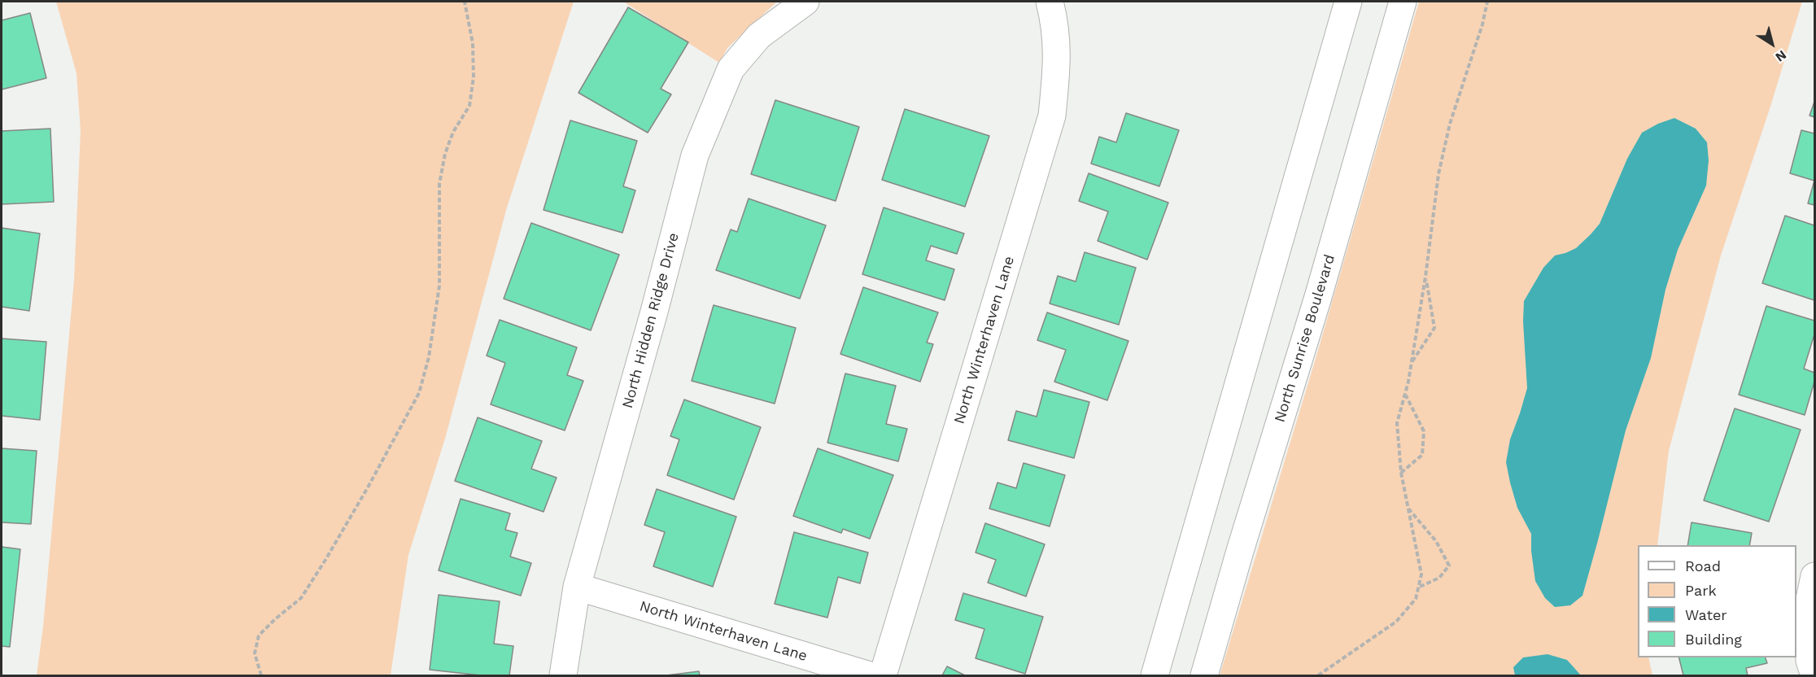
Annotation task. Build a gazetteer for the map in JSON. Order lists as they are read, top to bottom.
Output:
{
  "streets": {
    "street": ["North Hidden Ridge Drive", "North Sunrise Boulevard", "North Winterhaven Lane"]
  },
  "crossings": [
    ["North Hidden Ridge Drive", "North Winterhaven Lane"]
  ],
  "legend": [
    "Road",
    "Park",
    "Water",
    "Building"
  ],
  "north": "bottom right"
}
